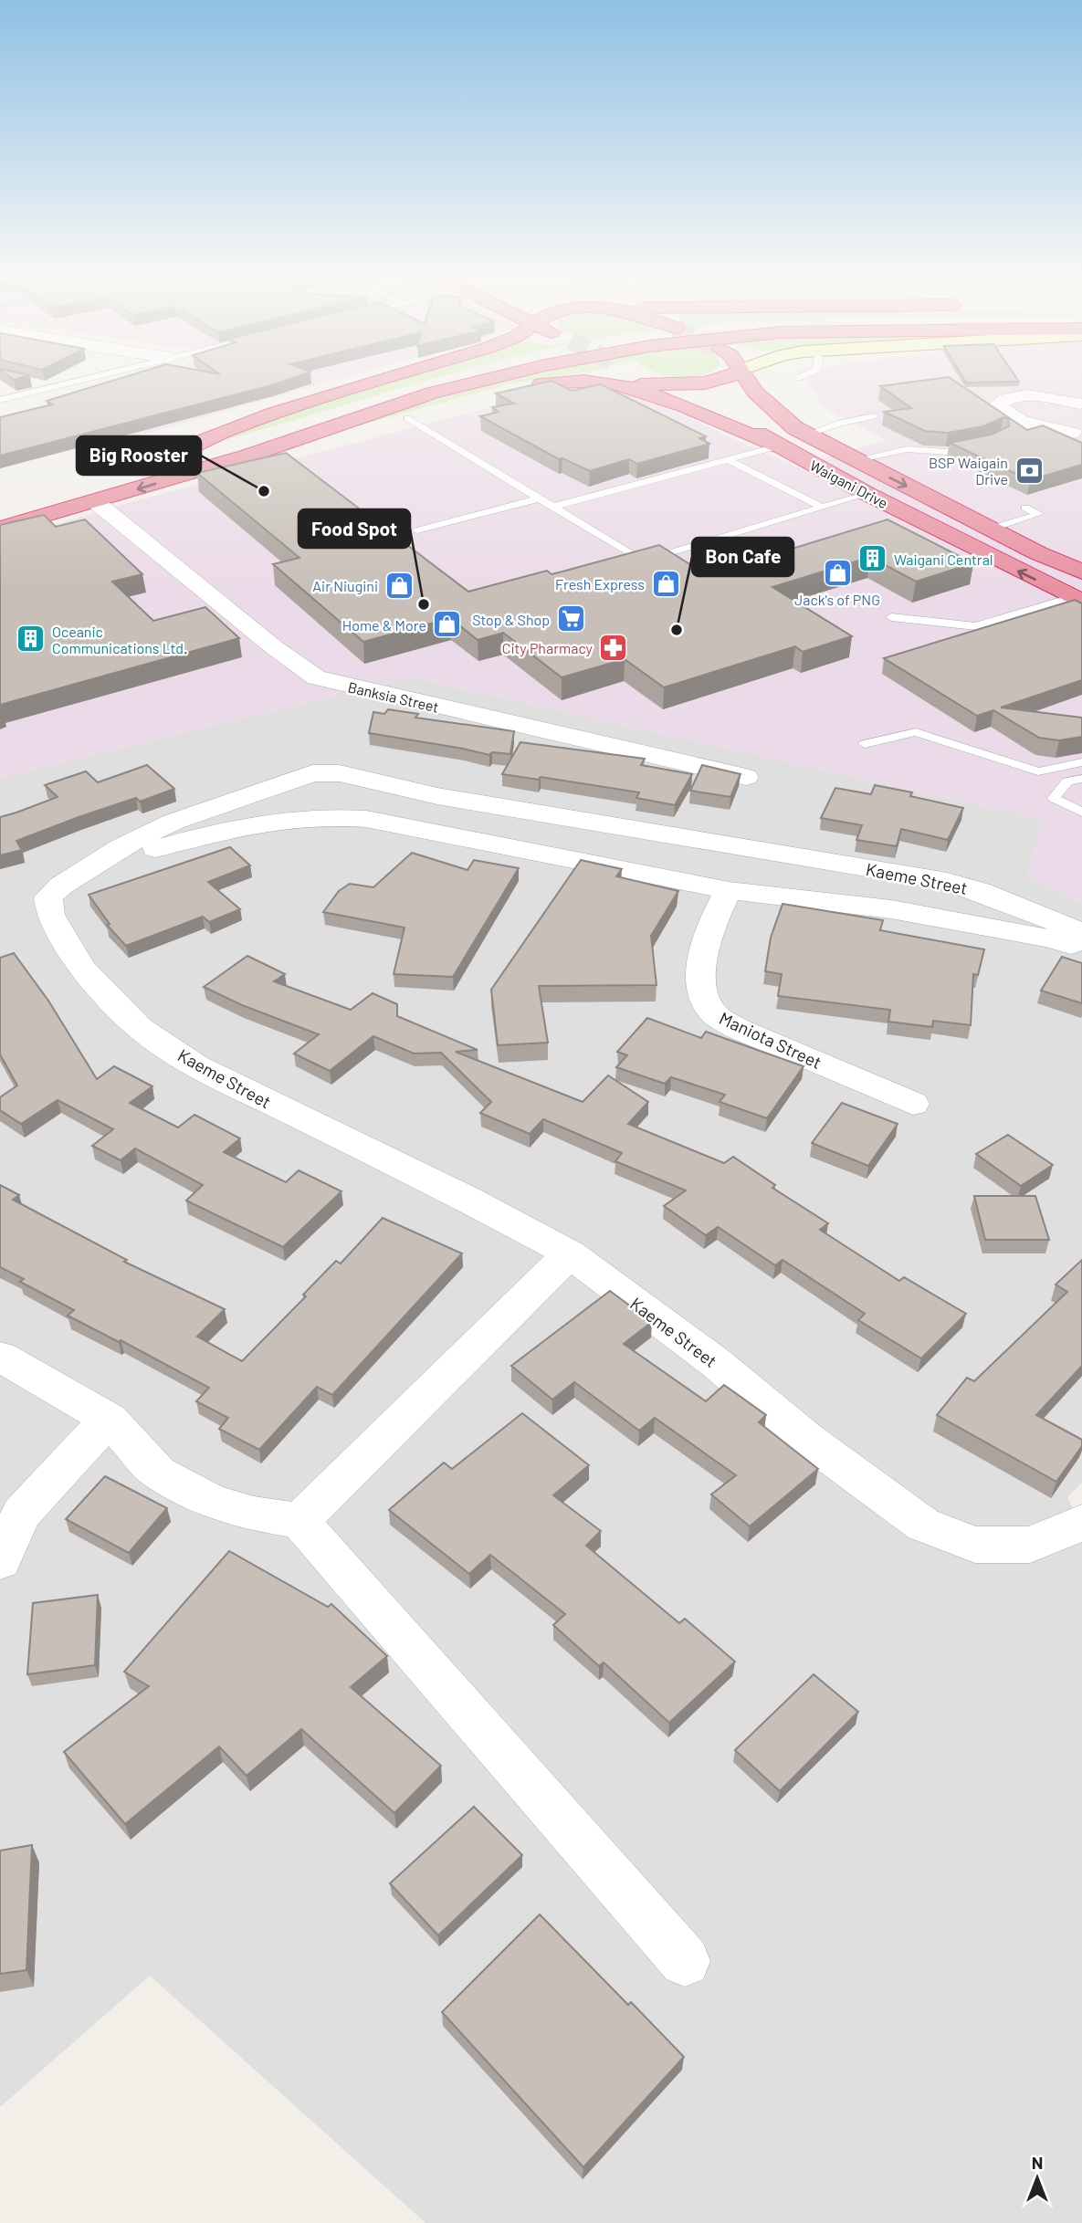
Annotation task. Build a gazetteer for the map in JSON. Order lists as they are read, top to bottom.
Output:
{
  "streets": {
    "highway": ["Waigani Drive"],
    "street": ["Banksia Street", "Kaeme Street", "Maniota Street"]
  },
  "places": {
    "bank": ["BSP Waigain Drive"],
    "other": ["Big Rooster", "Food Spot", "Bon Cafe"],
    "building": ["Waigani Central", "Oceanic Communications Ltd."],
    "shop": [
      "Jack's of PNG",
      "Fresh Express",
      "Air Niugini",
      "Home & More"
    ],
    "supermarket": ["Stop & Shop"],
    "pharmacy": ["City Pharmacy"]
  },
  "north": "top"
}
